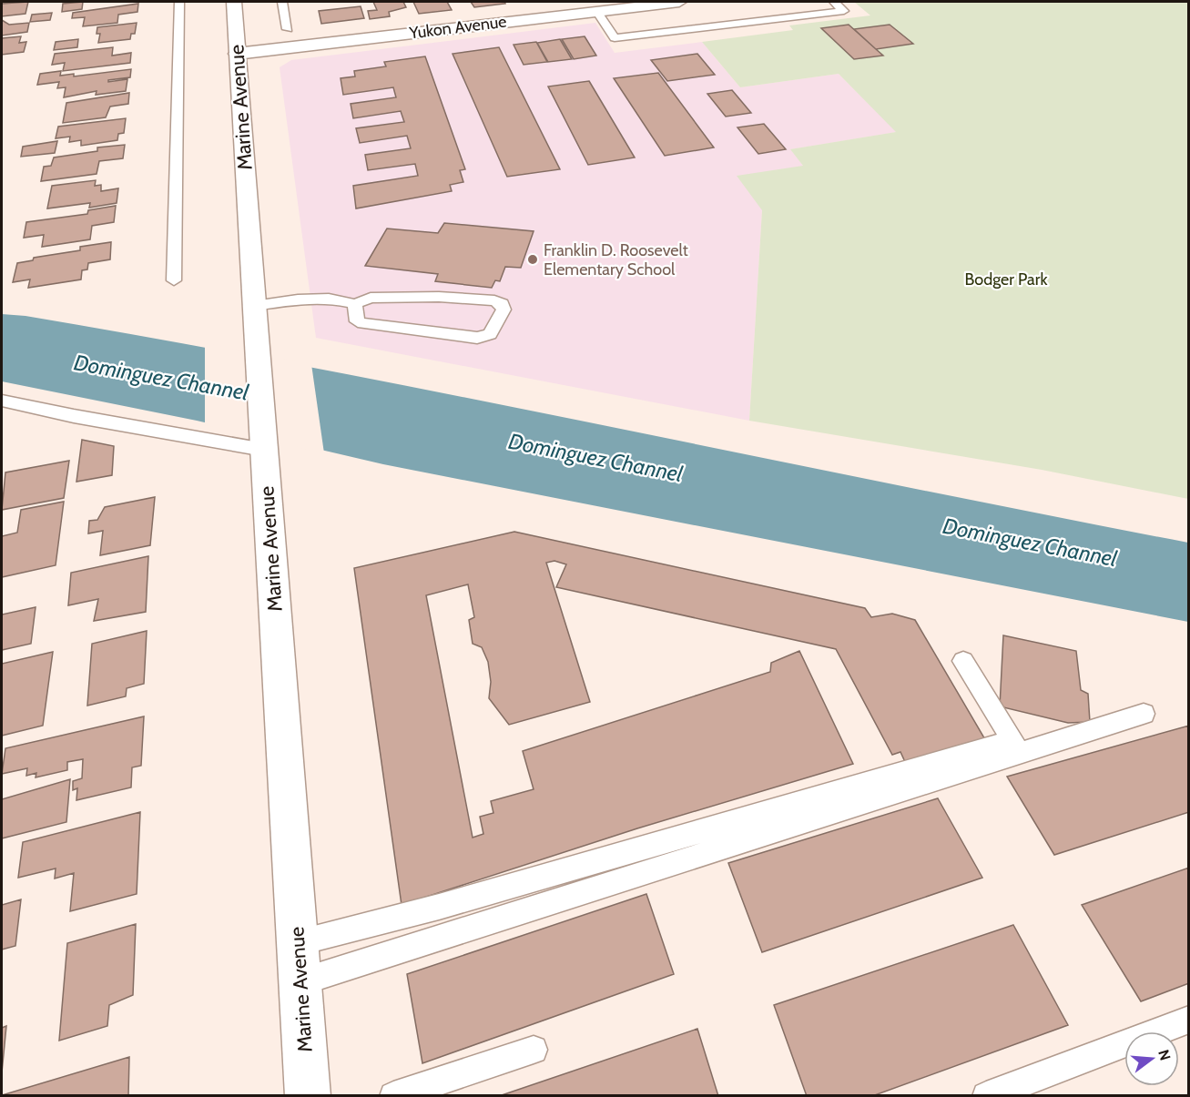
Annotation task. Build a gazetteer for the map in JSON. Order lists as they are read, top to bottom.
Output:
{
  "streets": {
    "main road": ["Yukon Avenue", "Marine Avenue"]
  },
  "crossings": [
    ["Yukon Avenue", "Marine Avenue"]
  ],
  "water": ["Dominguez Channel"],
  "parks": ["Bodger Park"],
  "places": ["Franklin D. Roosevelt Elementary School"],
  "north": "right"
}
